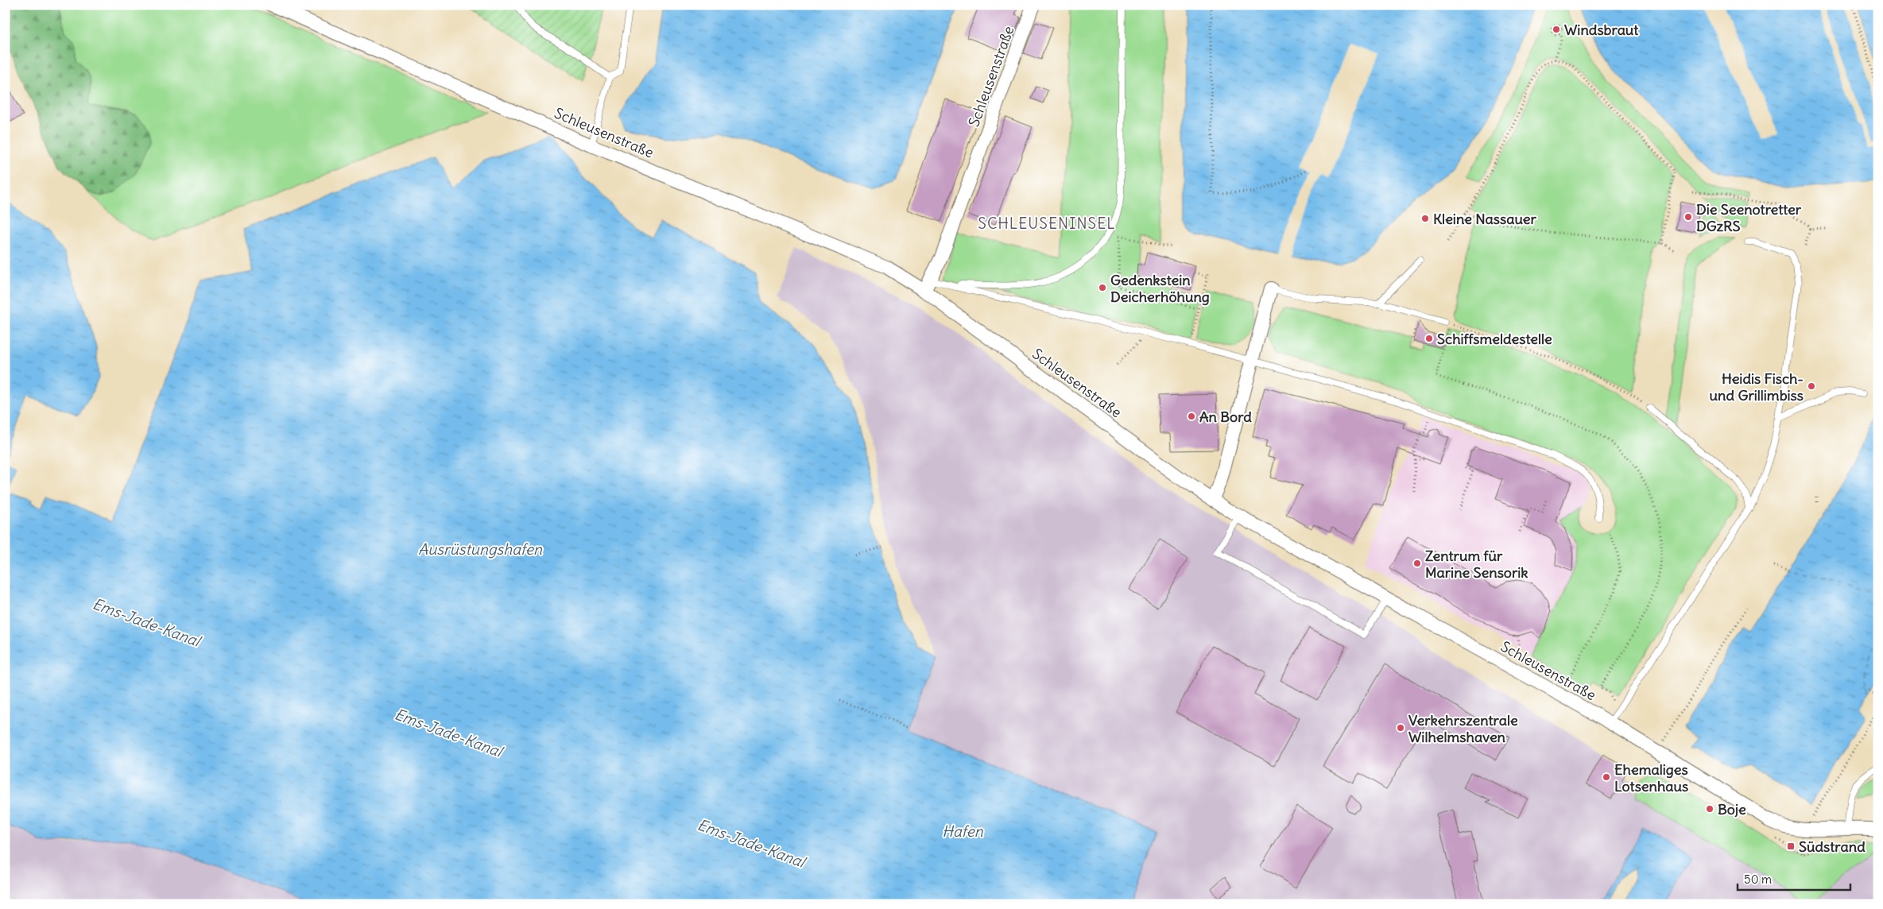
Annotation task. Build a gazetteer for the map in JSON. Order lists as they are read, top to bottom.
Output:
{
  "streets": {
    "street": ["Schleusenstraße"]
  },
  "districts": ["SCHLEUSENINSEL"],
  "water": ["Ausrüstungshafen", "Ems-Jade-Kanal", "Hafen"],
  "places": {
    "other": [
      "Windsbraut",
      "Die Seenotretter DGzRS",
      "Kleine Nassauer",
      "Gedenkstein Deicherhöhung",
      "Schiffsmeldestelle",
      "Heidis Fisch- und Grillimbiss",
      "An Bord",
      "Zentrum für Marine Sensorik",
      "Verkehrszentrale Wilhelmshaven",
      "Ehemaliges Lotsenhaus",
      "Boje"
    ],
    "transit": ["Südstrand"]
  },
  "scale_bar": "50 m"
}
